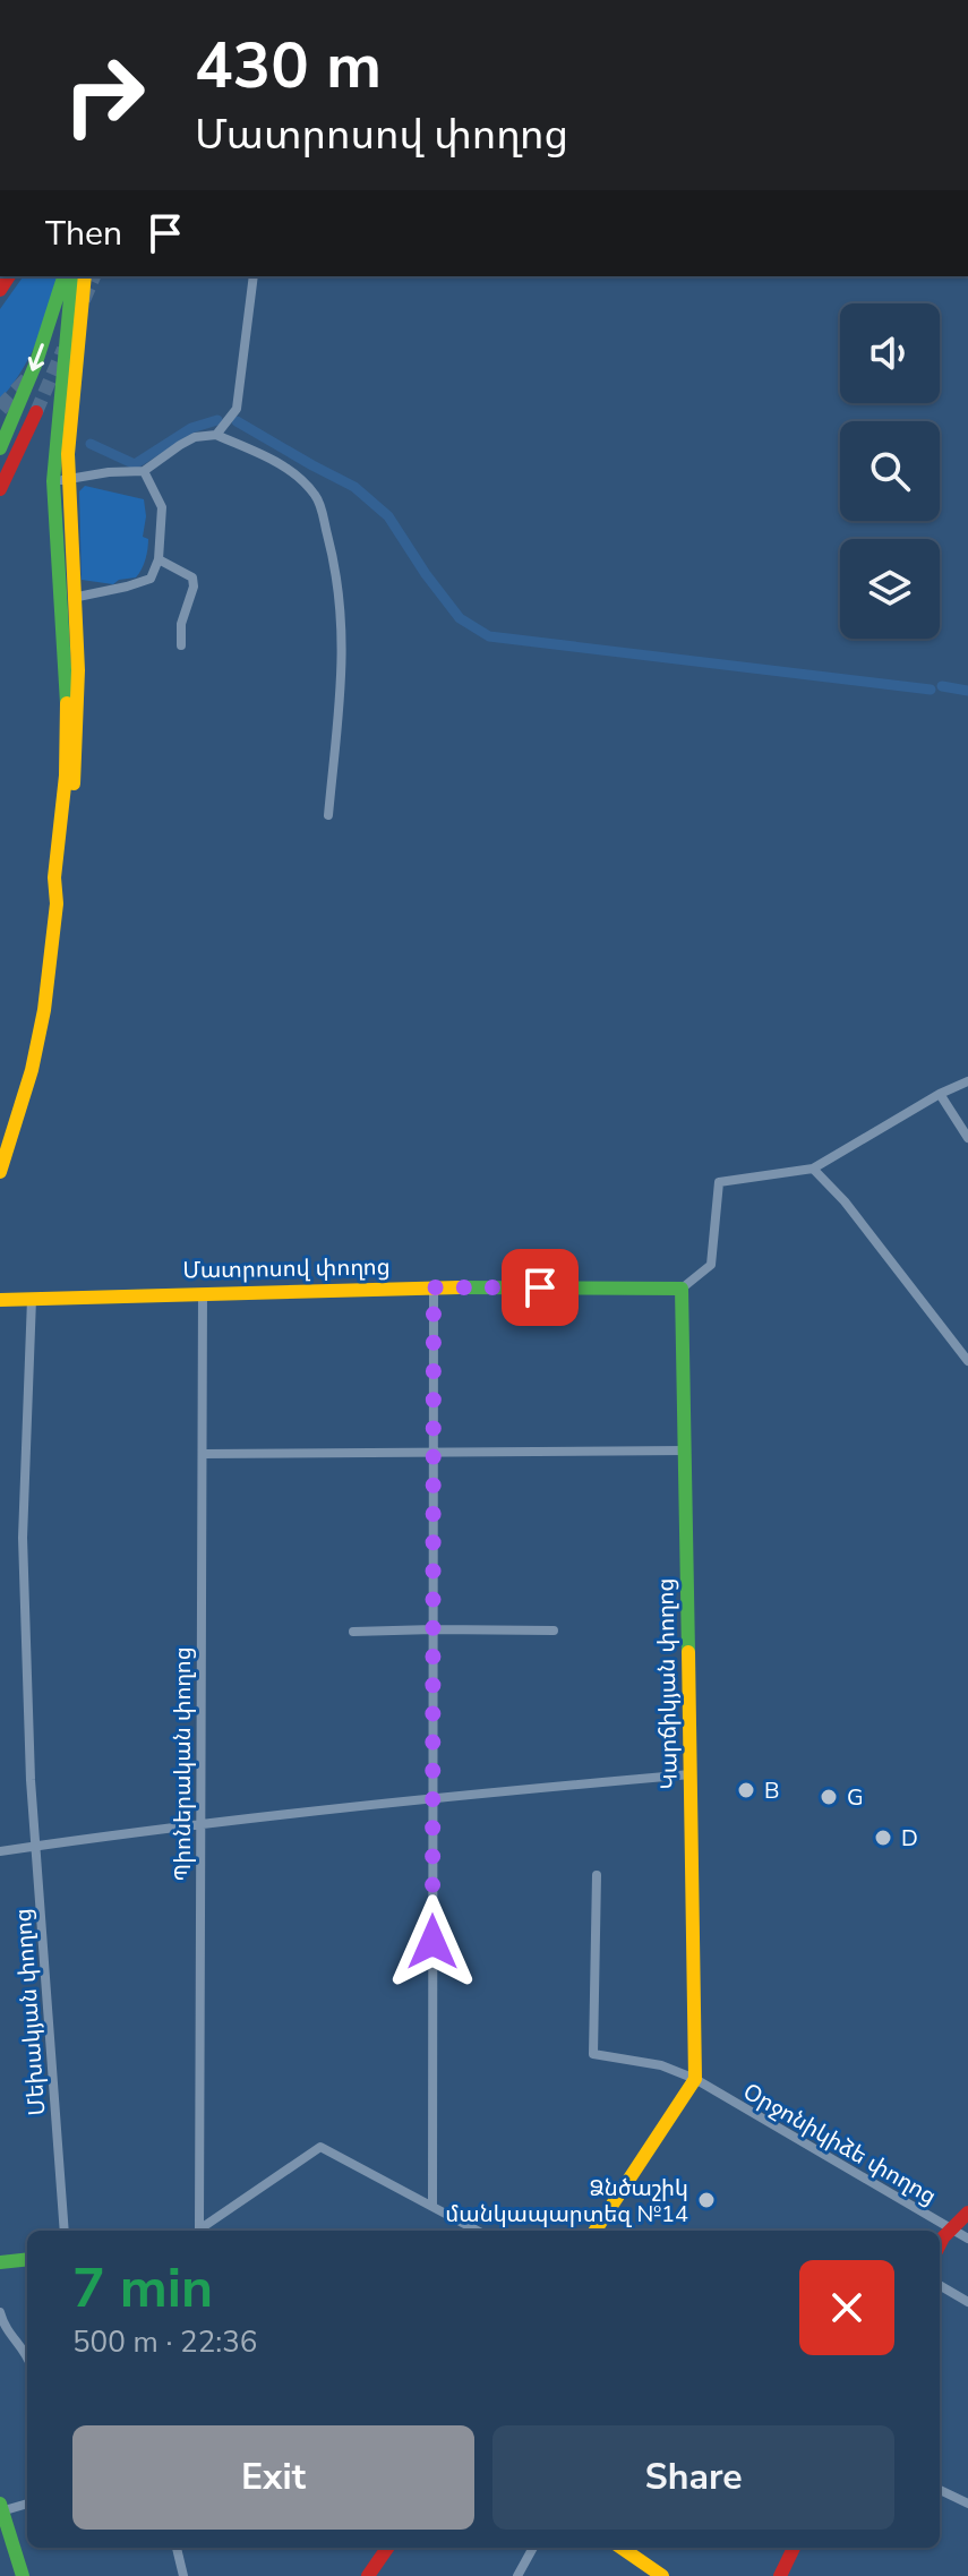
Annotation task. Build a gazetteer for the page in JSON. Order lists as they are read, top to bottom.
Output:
{
  "streets": {
    "main road": ["Մատրոսով փողոց", "Կարճիկյան փողոց"],
    "street": ["Պիոներական փողոց", "Մեխակյան փողոց", "Օրջոնիկիձե փողոց"]
  },
  "crossings": [
    ["Մատրոսով փողոց", "Կարճիկյան փողոց"],
    ["Մատրոսով փողոց", "Պիոներական փողոց"],
    ["Մատրոսով փողոց", "Մեխակյան փողոց"],
    ["Կարճիկյան փողոց", "Օրջոնիկիձե փողոց"]
  ],
  "places": [
    "B",
    "G",
    "D",
    "Ձնծաշիկ մանկապարտեզ №14"
  ],
  "page": {
    "turn": ["430 m", "Մատրոսով փողոց"],
    "then": "Then",
    "heading": ["7 min", "500 m · 22:36"],
    "buttons": ["Exit", "Share"]
  }
}
